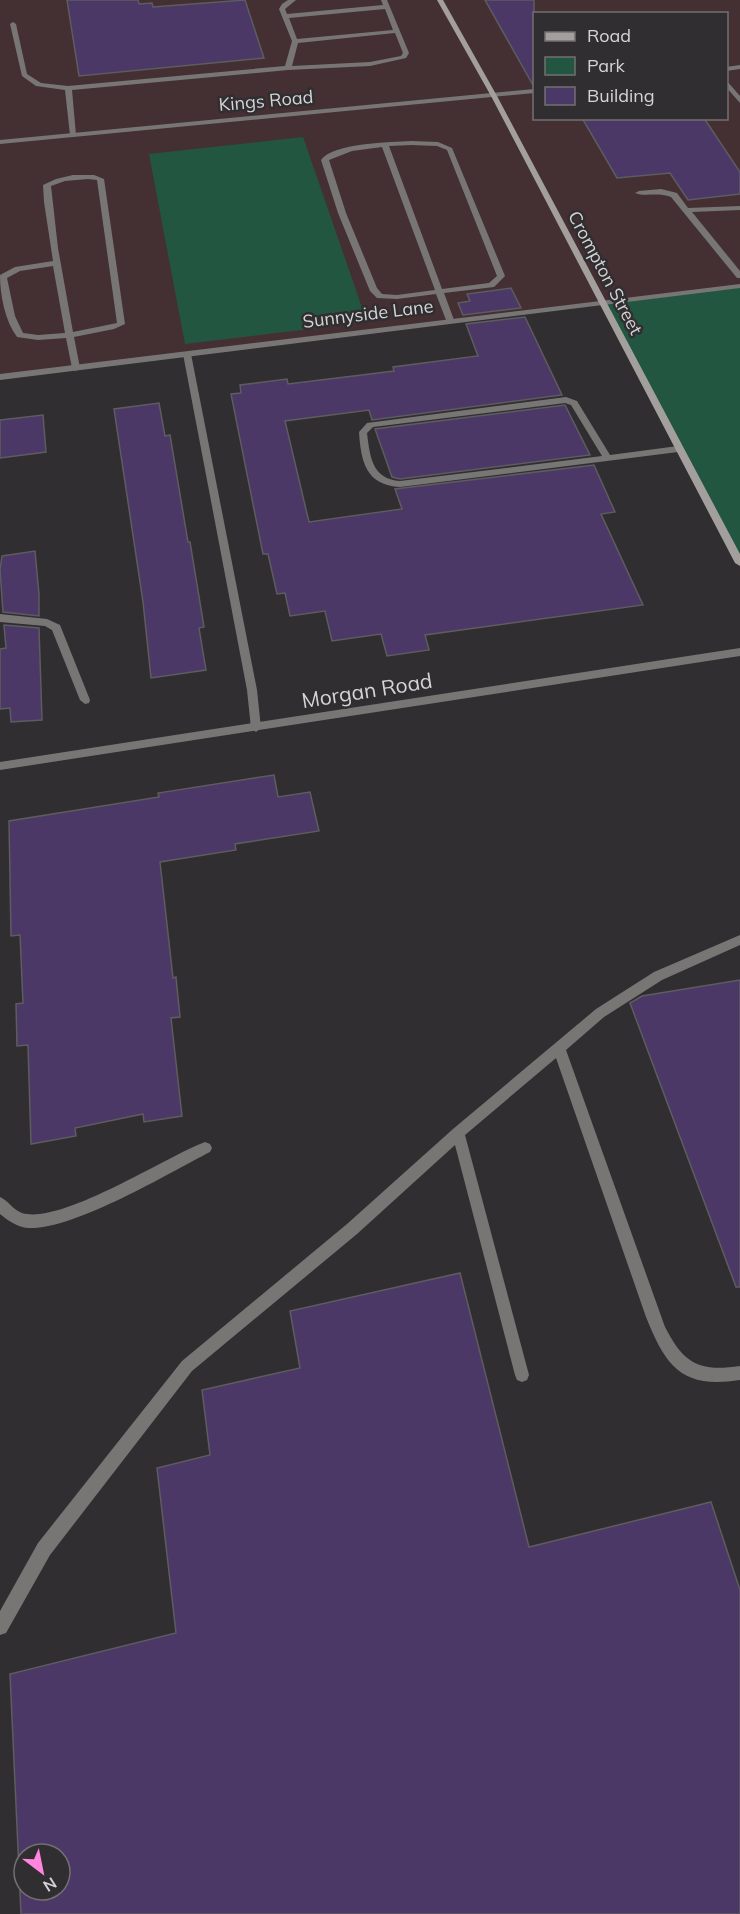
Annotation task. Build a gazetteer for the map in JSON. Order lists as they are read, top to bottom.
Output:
{
  "streets": {
    "street": [
      "Kings Road",
      "Crompton Street",
      "Sunnyside Lane",
      "Morgan Road"
    ]
  },
  "crossings": [
    ["Kings Road", "Crompton Street"],
    ["Crompton Street", "Sunnyside Lane"]
  ],
  "legend": ["Road", "Park", "Building"],
  "north": "bottom right"
}
